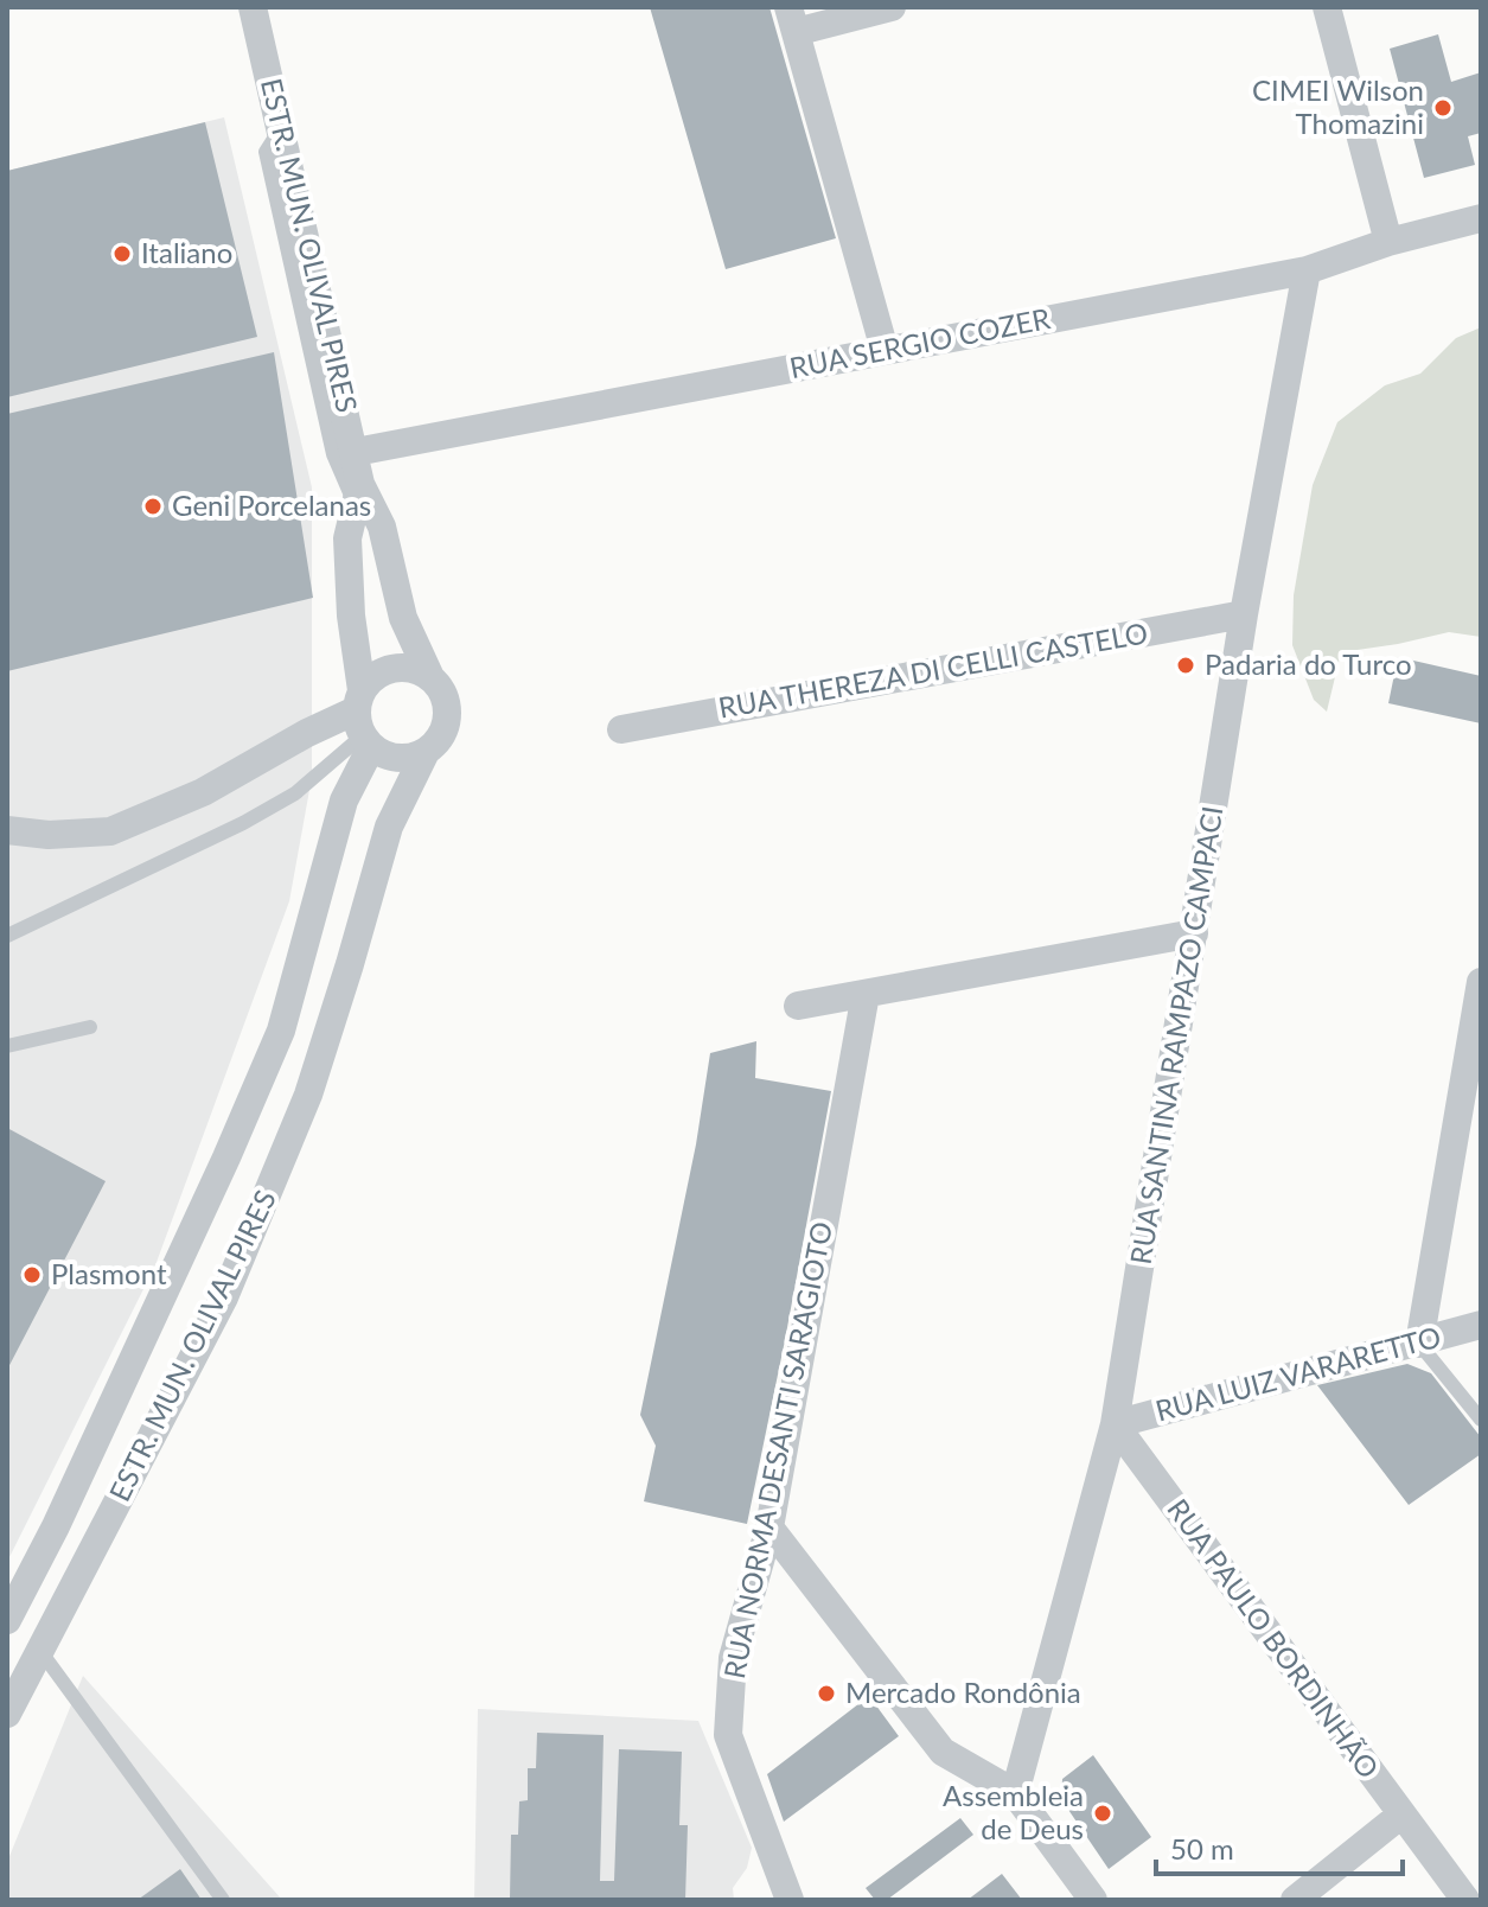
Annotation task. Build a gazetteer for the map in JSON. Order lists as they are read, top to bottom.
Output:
{
  "streets": {
    "street": [
      "ESTR. MUN. OLIVAL PIRES",
      "RUA SERGIO COZER",
      "RUA THEREZA DI CELLI CASTELO",
      "RUA SANTINA RAMPAZO CAMPACI",
      "RUA LUIZ VARARETTO",
      "RUA NORMA DESANTI SARAGIOTO",
      "RUA PAULO BORDINHÃO"
    ]
  },
  "crossings": [
    ["ESTR. MUN. OLIVAL PIRES", "RUA SERGIO COZER"],
    ["RUA SERGIO COZER", "RUA SANTINA RAMPAZO CAMPACI"],
    ["RUA THEREZA DI CELLI CASTELO", "RUA SANTINA RAMPAZO CAMPACI"],
    ["RUA SANTINA RAMPAZO CAMPACI", "RUA LUIZ VARARETTO"],
    ["RUA SANTINA RAMPAZO CAMPACI", "RUA PAULO BORDINHÃO"],
    ["RUA LUIZ VARARETTO", "RUA PAULO BORDINHÃO"]
  ],
  "places": [
    "CIMEI Wilson Thomazini",
    "Italiano",
    "Geni Porcelanas",
    "Padaria do Turco",
    "Plasmont",
    "Mercado Rondônia",
    "Assembleia de Deus"
  ],
  "scale_bar": "50 m"
}
